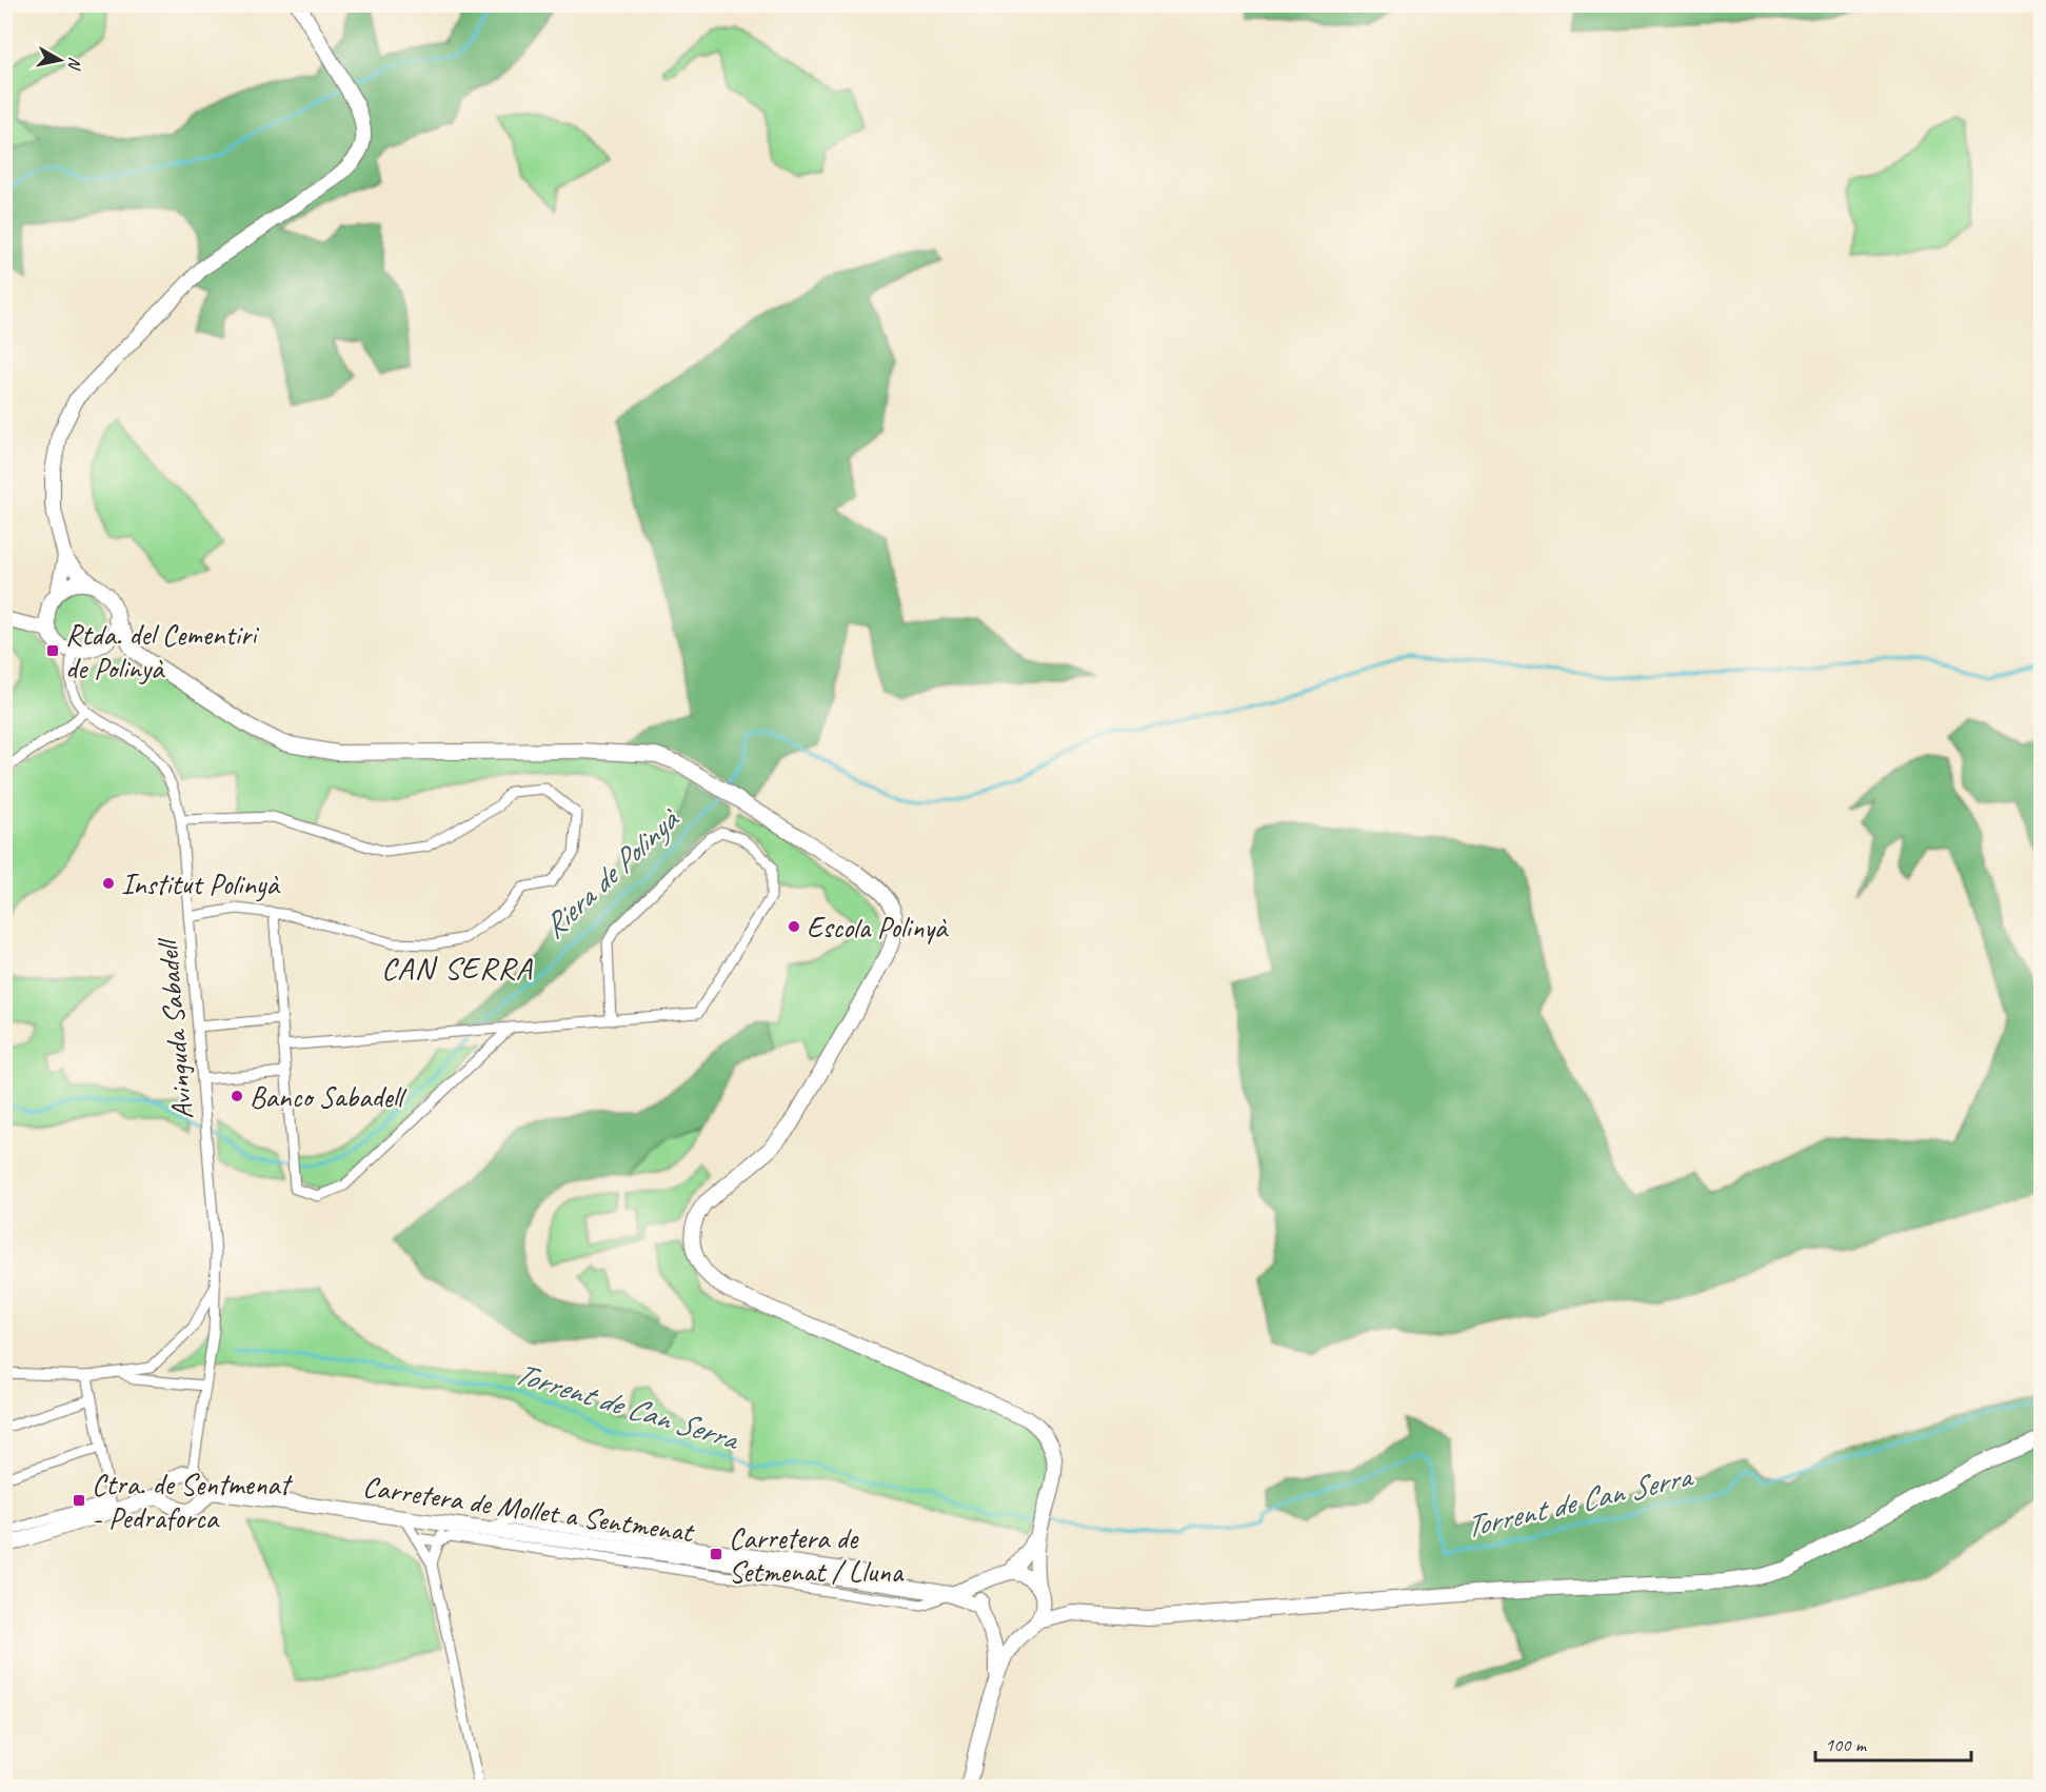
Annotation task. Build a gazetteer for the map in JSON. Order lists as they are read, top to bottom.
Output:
{
  "streets": {
    "main road": ["Carretera de Mollet a Sentmenat"],
    "street": ["Avinguda Sabadell"]
  },
  "districts": ["CAN SERRA"],
  "water": ["Riera de Polinyà", "Torrent de Can Serra"],
  "places": {
    "transit": ["Rtda. del Cementiri de Polinyà", "Ctra. de Sentmenat - Pedraforca", "Carretera de Setmenat / Lluna"],
    "other": ["Institut Polinyà", "Escola Polinyà", "Banco Sabadell"]
  },
  "scale_bar": "100 m",
  "north": "right"
}
